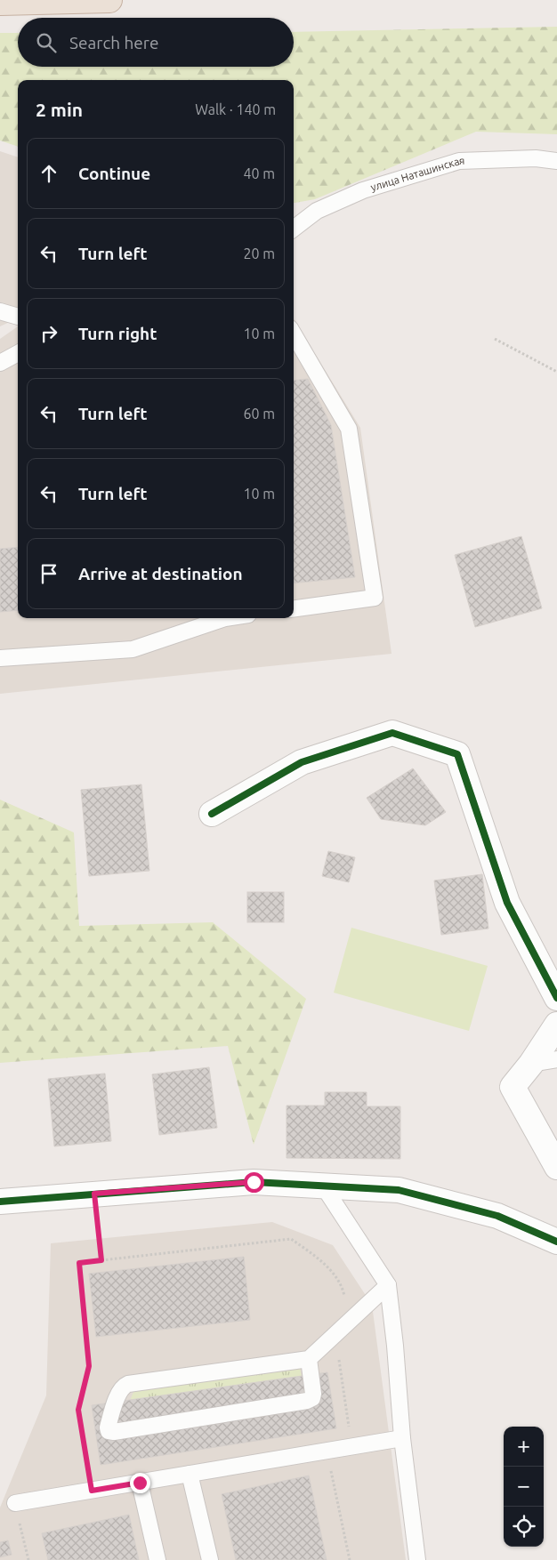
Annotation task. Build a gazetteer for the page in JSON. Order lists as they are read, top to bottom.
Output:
{
  "streets": {
    "lane": ["улица Наташинская"]
  },
  "page": {
    "search": "Search here",
    "heading": ["2 min", "Walk · 140 m"],
    "list": [
      ["Continue", "40 m"],
      ["Turn left", "20 m"],
      ["Turn right", "10 m"],
      ["Turn left", "60 m"],
      ["Turn left", "10 m"],
      "Arrive at destination"
    ],
    "map_buttons": ["+", "−"]
  }
}
